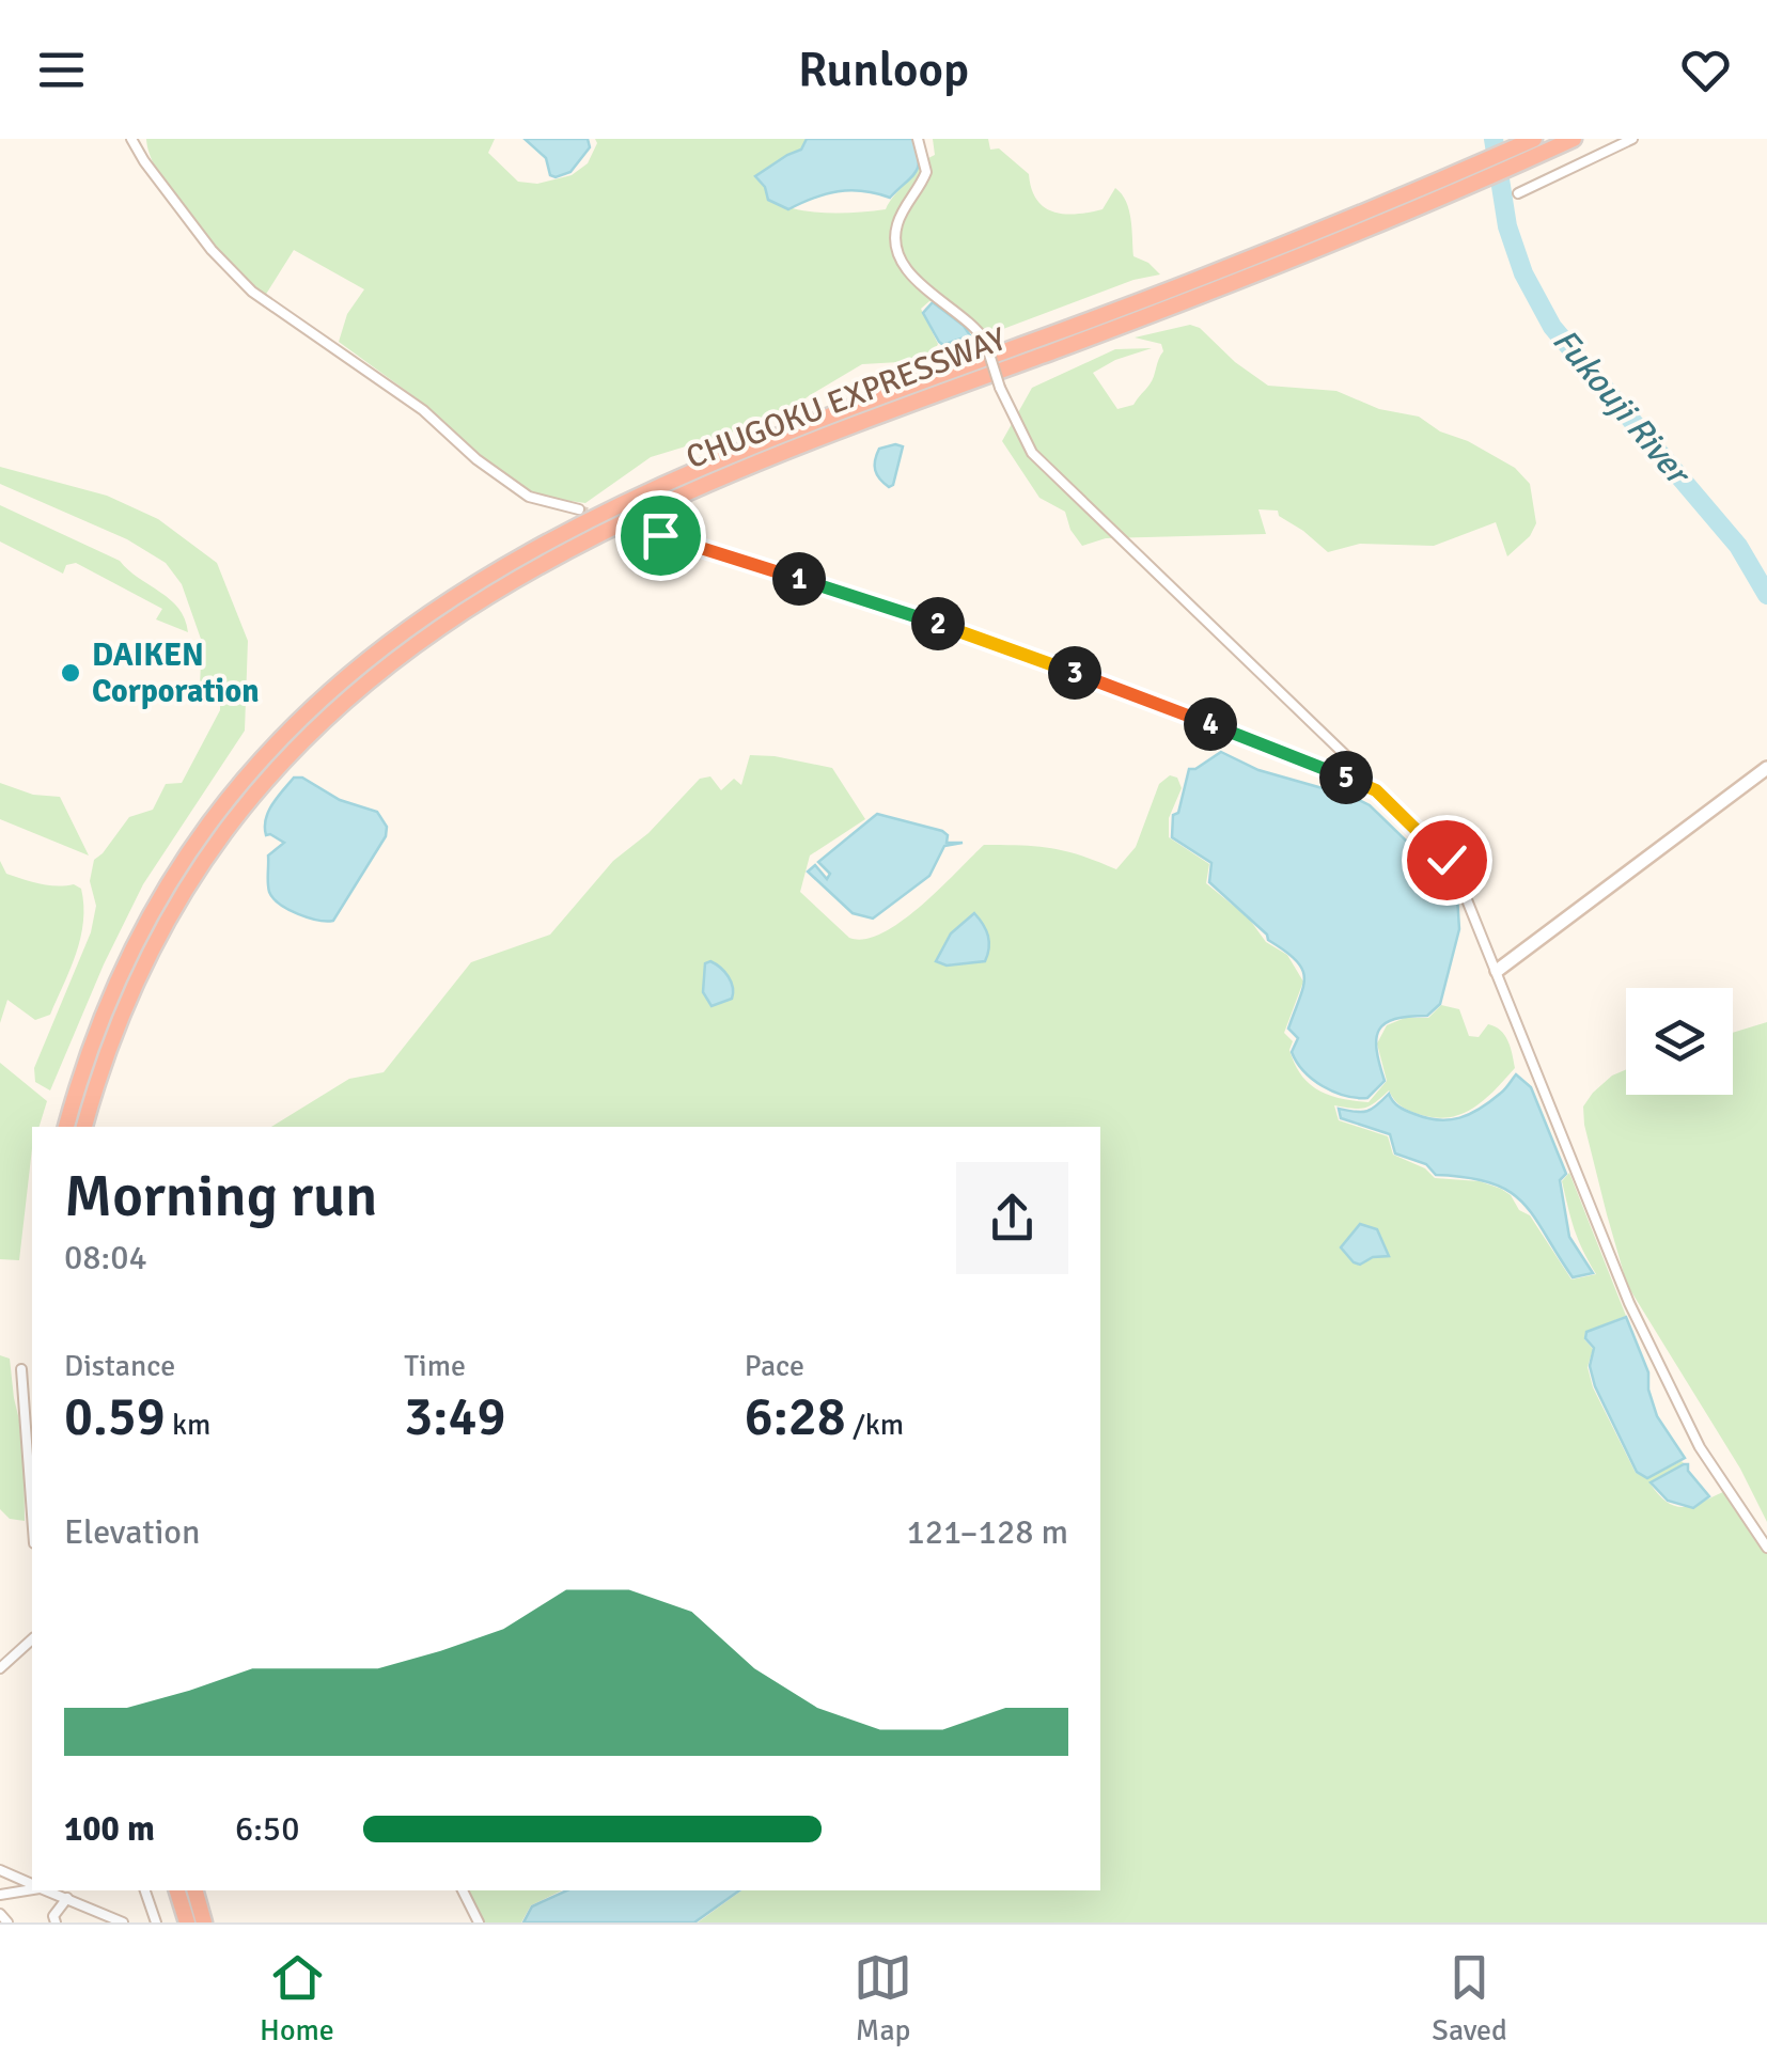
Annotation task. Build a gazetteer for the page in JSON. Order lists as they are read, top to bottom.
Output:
{
  "streets": {
    "highway": ["CHUGOKU EXPRESSWAY"]
  },
  "water": ["Fukouji River"],
  "places": ["DAIKEN Corporation"],
  "page": {
    "header": "Runloop",
    "pins": [
      "1",
      "2",
      "3",
      "4",
      "5"
    ],
    "heading": ["Morning run", "08:04"],
    "stats": [
      ["Distance", "0.59 km"],
      ["Time", "3:49"],
      ["Pace", "6:28 /km"]
    ],
    "chart": ["Elevation", "121–128 m"],
    "list": [
      {
        "name": "100 m",
        "note": "6:50"
      }
    ],
    "tabs": ["Home", "Map", "Saved"]
  }
}
